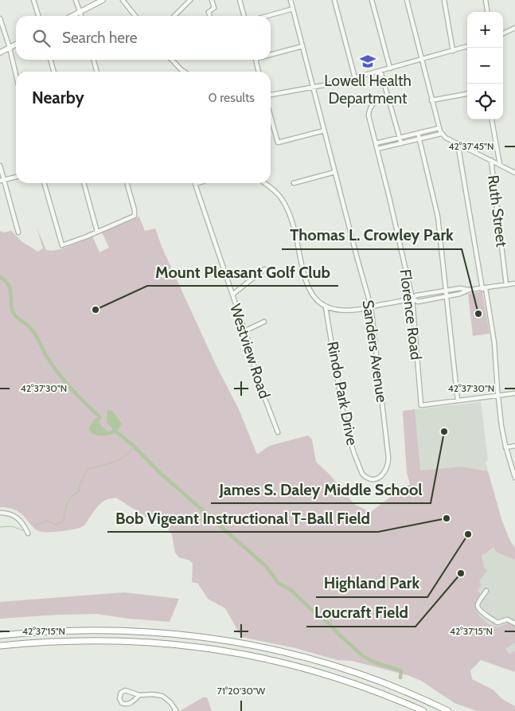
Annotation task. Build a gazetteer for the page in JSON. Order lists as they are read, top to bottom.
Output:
{
  "streets": {
    "street": [
      "Ruth Street",
      "Florence Road",
      "Westview Road",
      "Sanders Avenue",
      "Rindo Park Drive"
    ]
  },
  "crossings": [
    ["Sanders Avenue", "Rindo Park Drive"]
  ],
  "places": {
    "school or university": ["Lowell Health Department"],
    "other": [
      "Mount Pleasant Golf Club",
      "Thomas L. Crowley Park",
      "James S. Daley Middle School",
      "Bob Vigeant Instructional T-Ball Field",
      "Highland Park",
      "Loucraft Field"
    ]
  },
  "page": {
    "map_buttons": ["+", "−"],
    "search": "Search here",
    "heading": ["Nearby", "0 results"]
  },
  "coordinates": [
    "42°37'45\"N",
    "42°37'30\"N",
    "42°37'15\"N",
    "71°20'30\"W"
  ]
}
